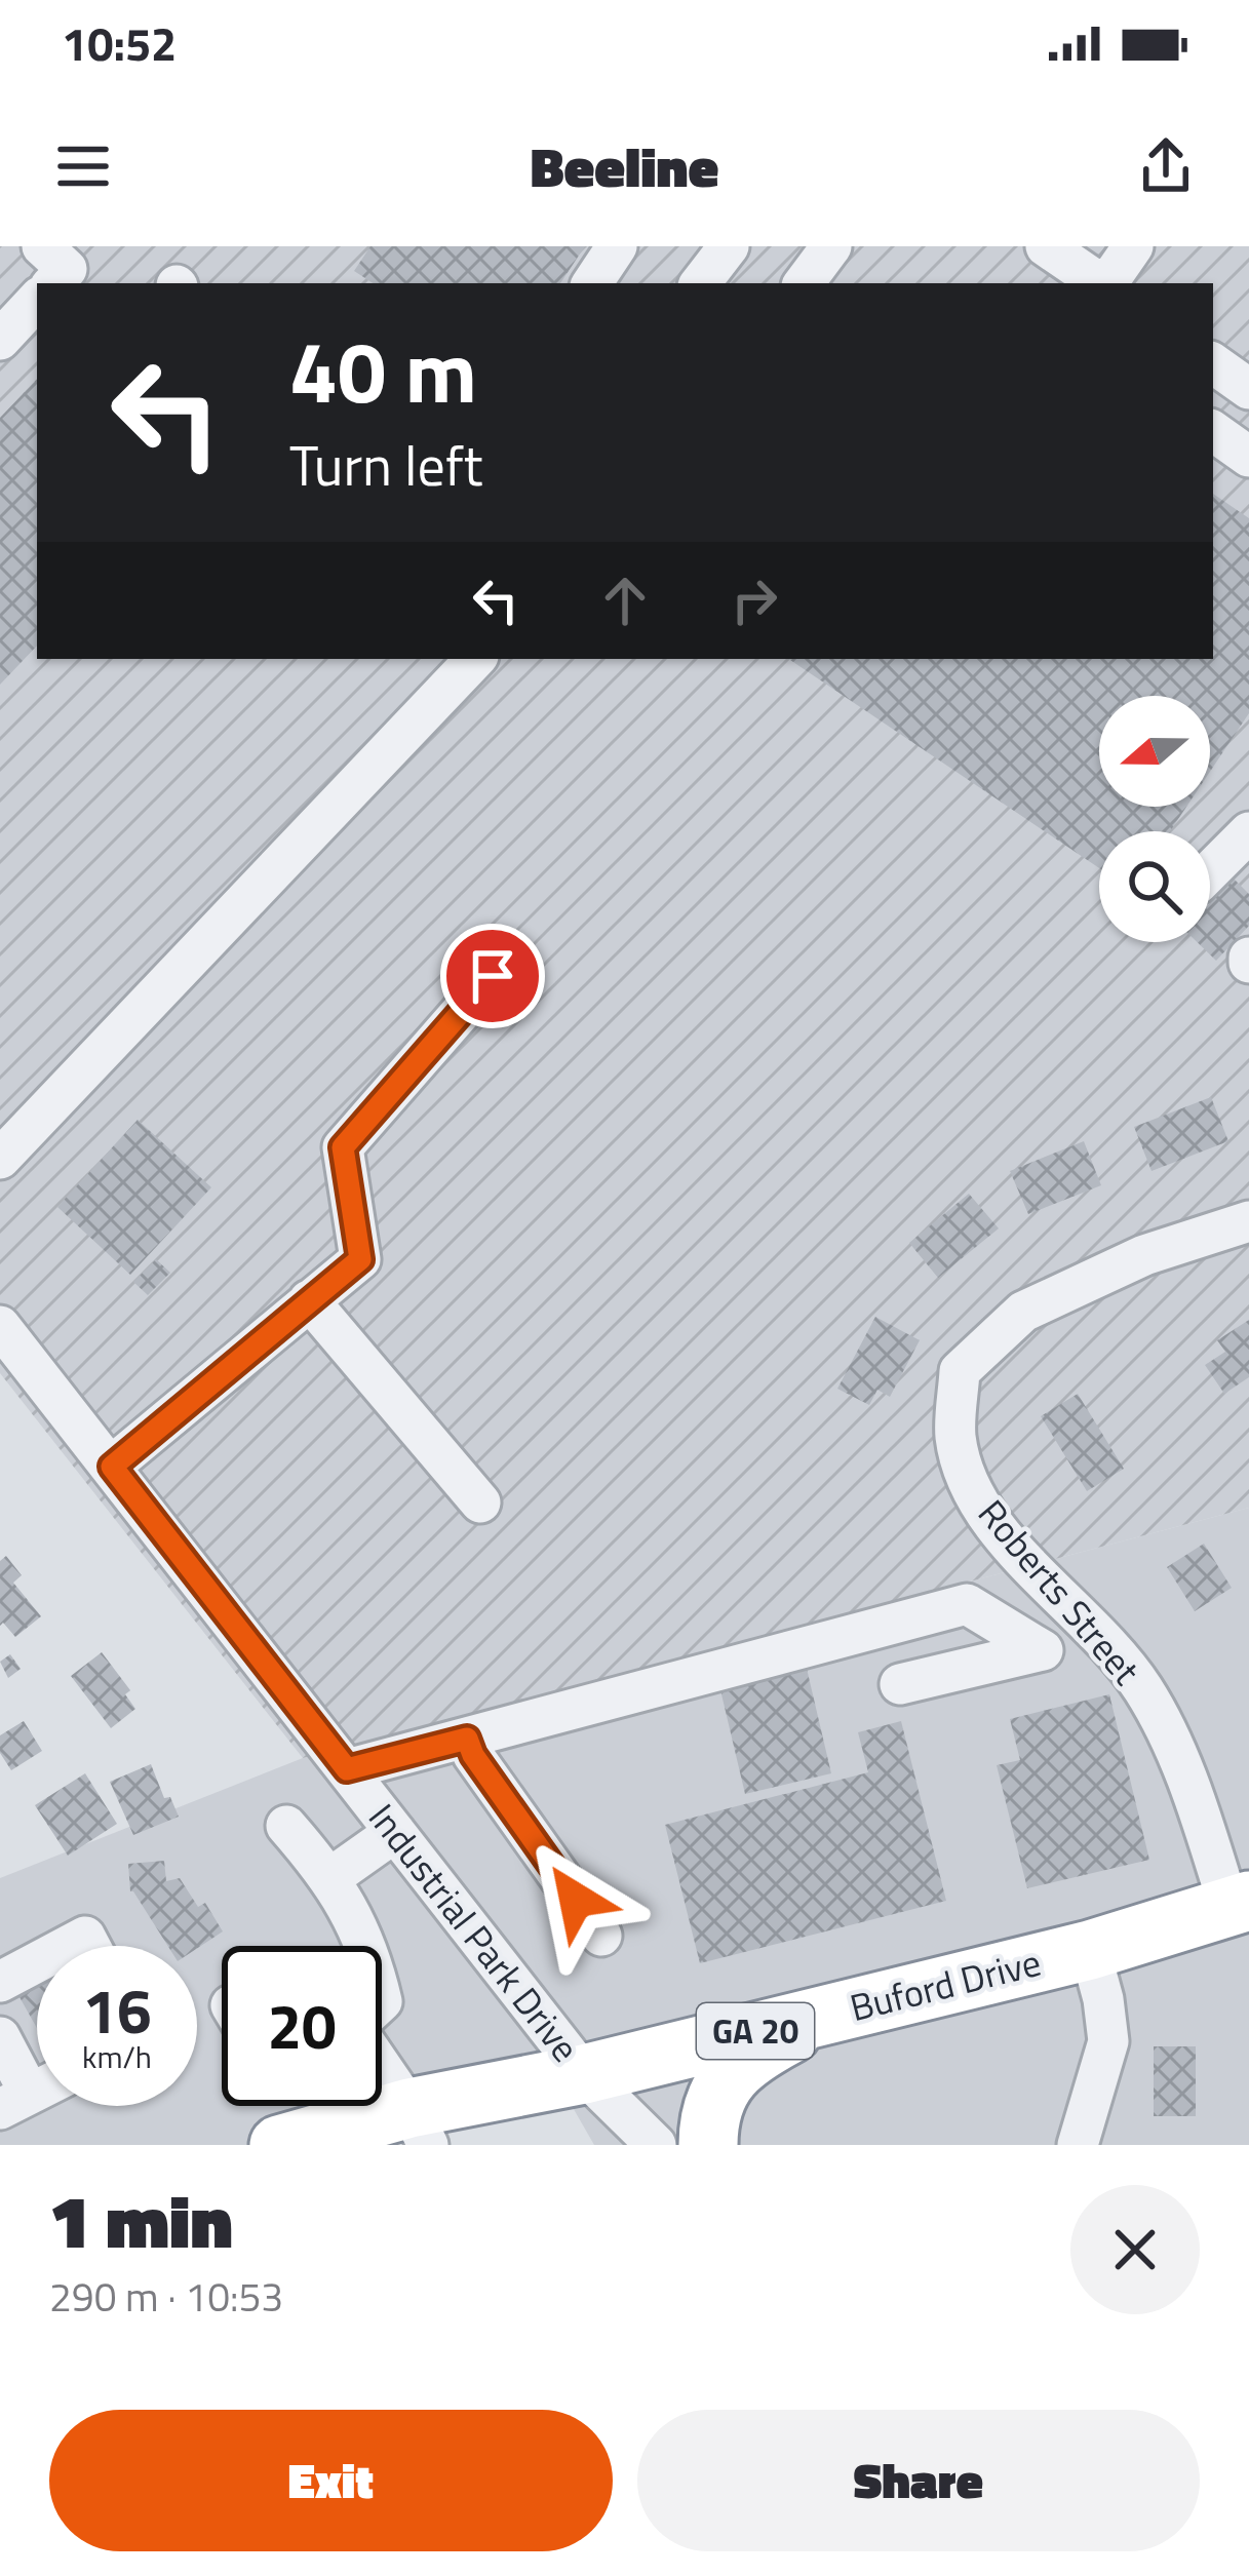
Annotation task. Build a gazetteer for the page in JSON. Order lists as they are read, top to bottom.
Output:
{
  "streets": {
    "highway": ["Buford Drive", "GA 20"],
    "street": ["Roberts Street", "Industrial Park Drive"]
  },
  "crossings": [
    ["Roberts Street", "Buford Drive"],
    ["Industrial Park Drive", "Buford Drive"]
  ],
  "north": "left",
  "page": {
    "status": "10:52",
    "header": "Beeline",
    "turn": ["40 m", "Turn left"],
    "speed": "16 km/h",
    "limit": "20",
    "heading": ["1 min", "290 m · 10:53"],
    "buttons": ["Exit", "Share"]
  }
}
